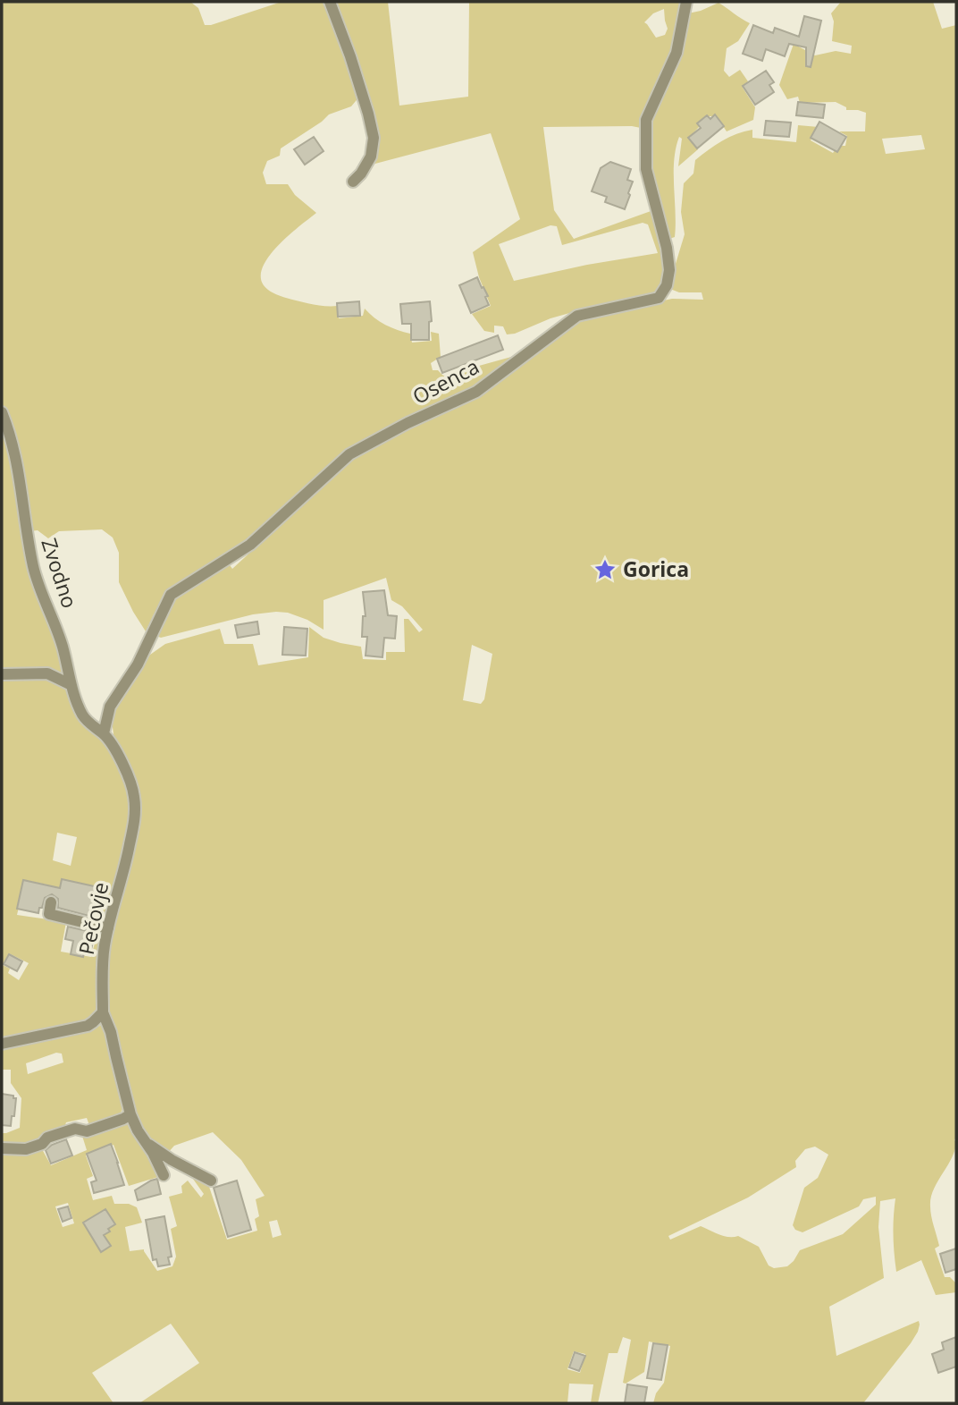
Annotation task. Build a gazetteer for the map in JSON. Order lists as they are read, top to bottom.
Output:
{
  "streets": {
    "street": ["Osenca", "Zvodno", "Pečovje"]
  },
  "crossings": [
    ["Osenca", "Zvodno"],
    ["Osenca", "Pečovje"],
    ["Zvodno", "Pečovje"]
  ],
  "places": {
    "place": ["Gorica"]
  }
}
